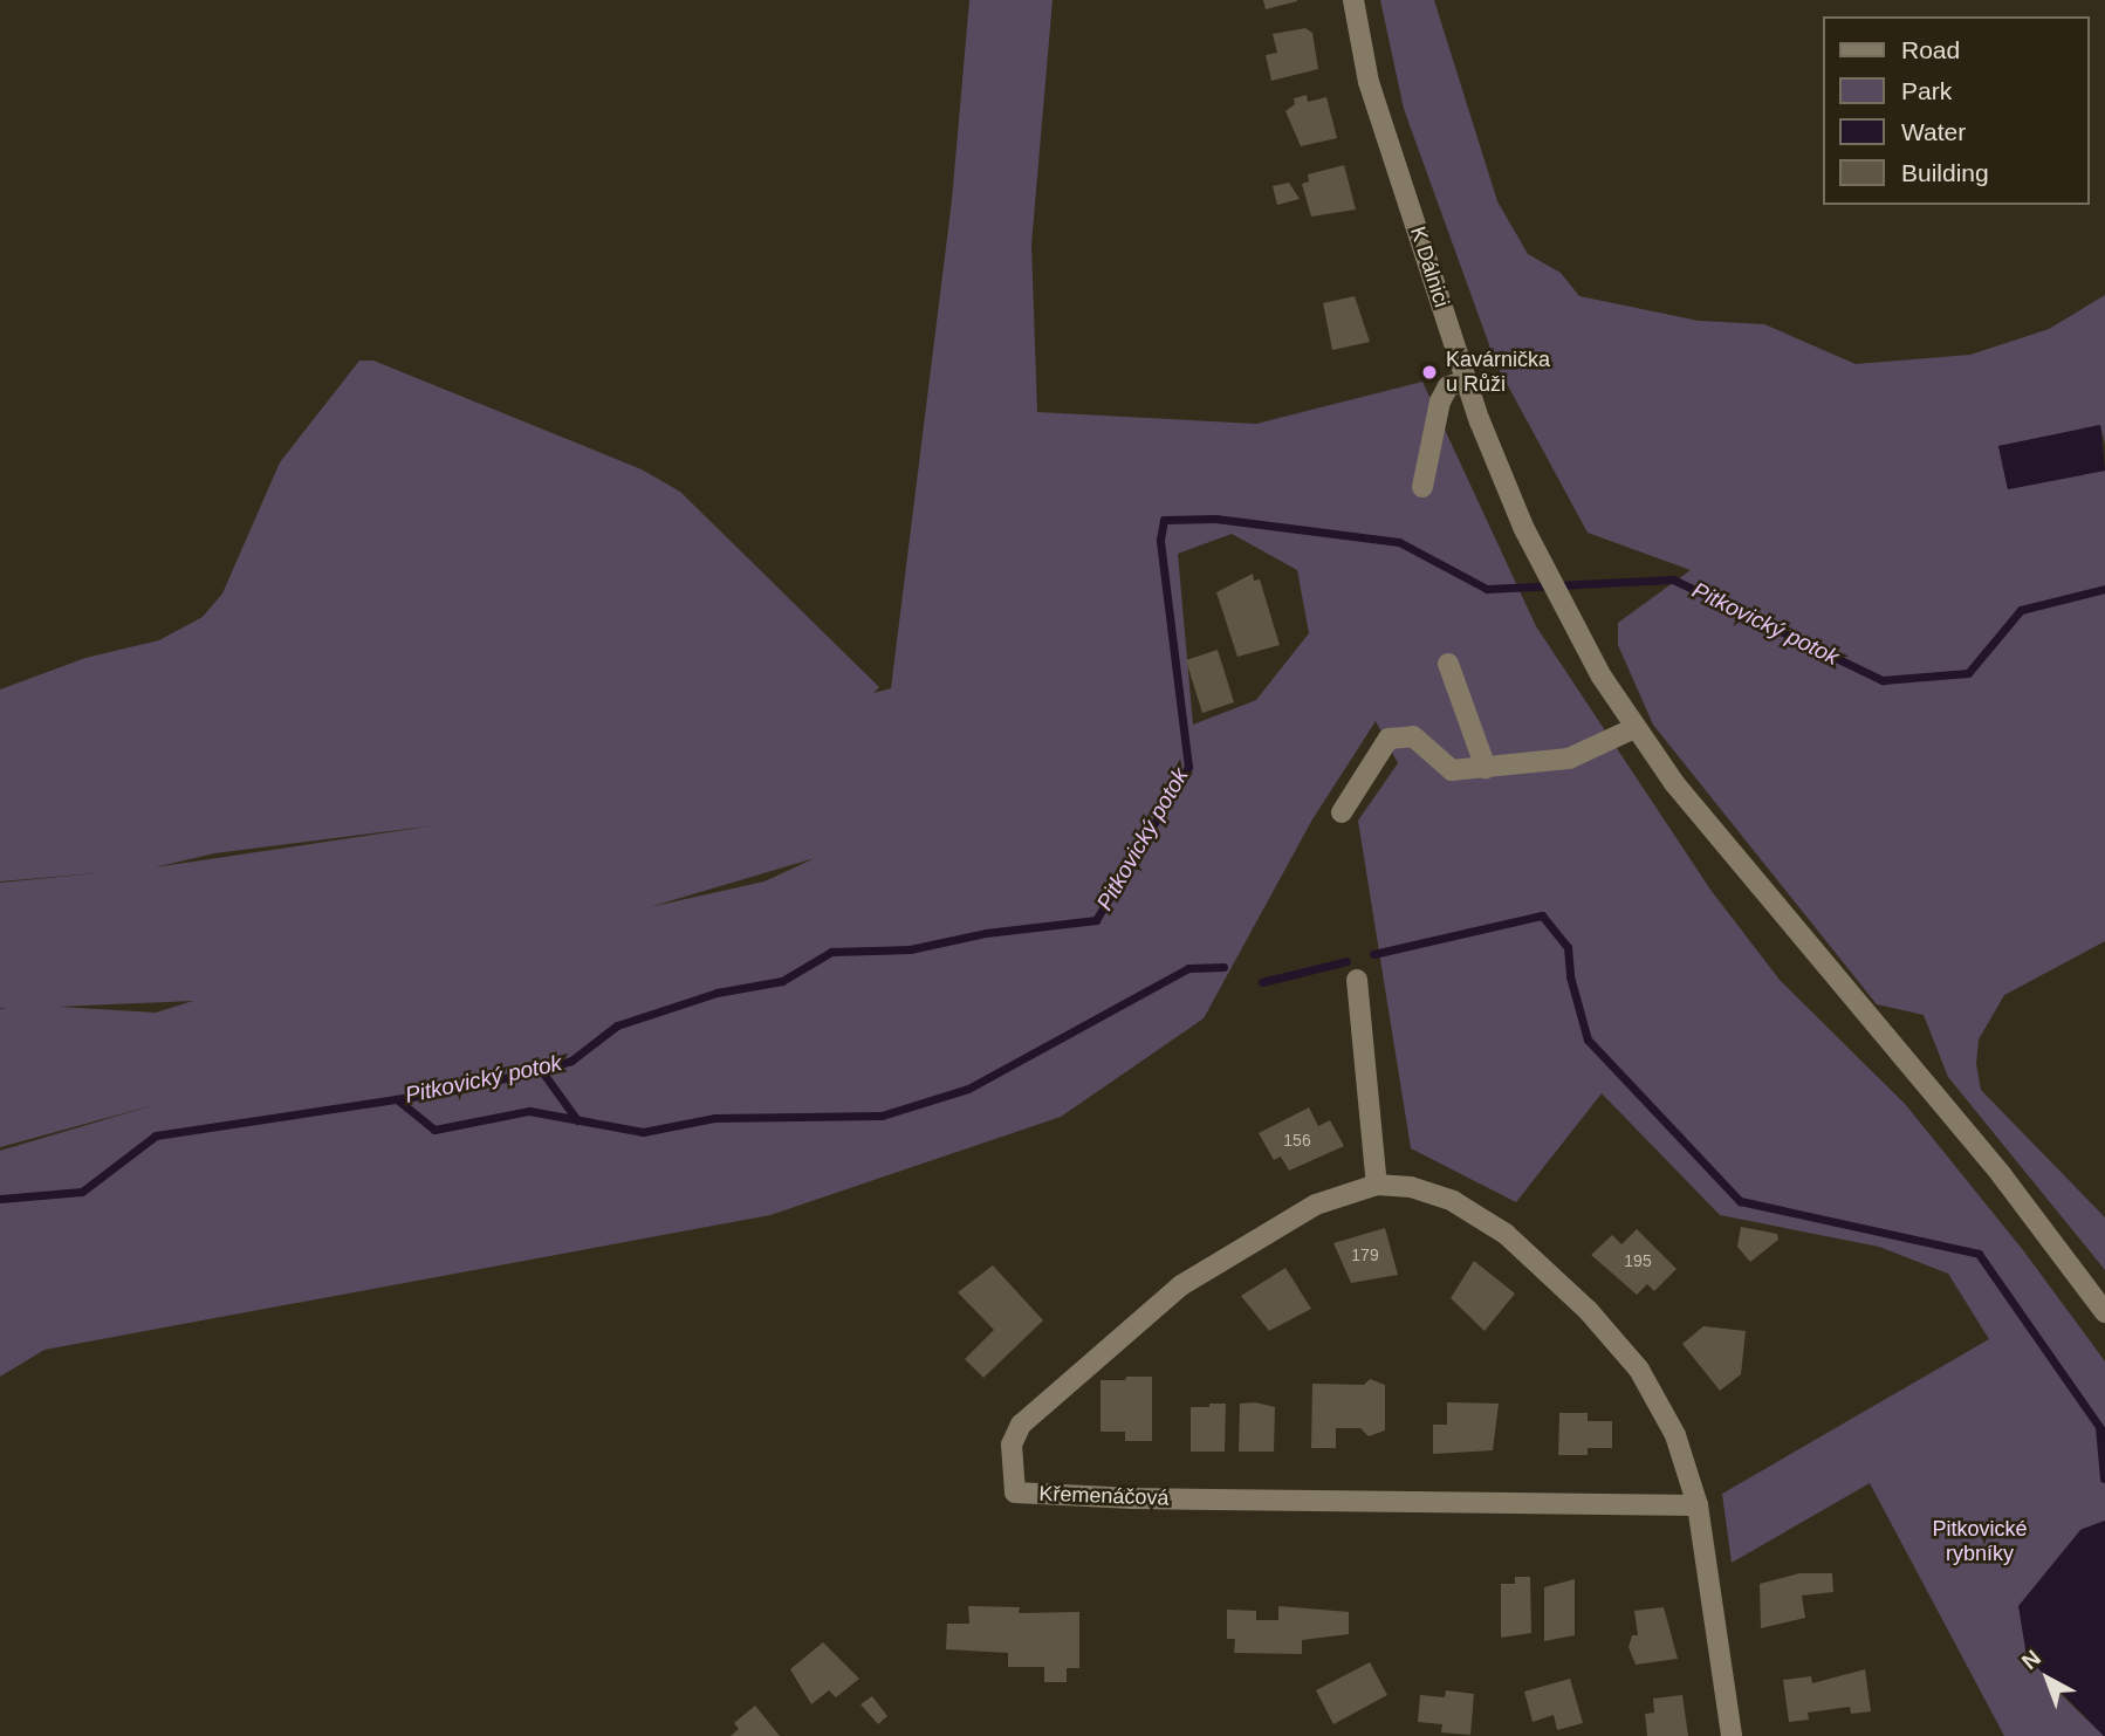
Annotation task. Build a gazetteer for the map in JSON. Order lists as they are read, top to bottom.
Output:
{
  "streets": {
    "street": ["K Dálnici", "Křemenáčová"]
  },
  "water": ["Pitkovický potok"],
  "parks": ["Pitkovické rybníky"],
  "places": ["Kavárnička u Růži"],
  "house_numbers": ["156", "179", "195"],
  "legend": [
    "Road",
    "Park",
    "Water",
    "Building"
  ],
  "north": "top left"
}
